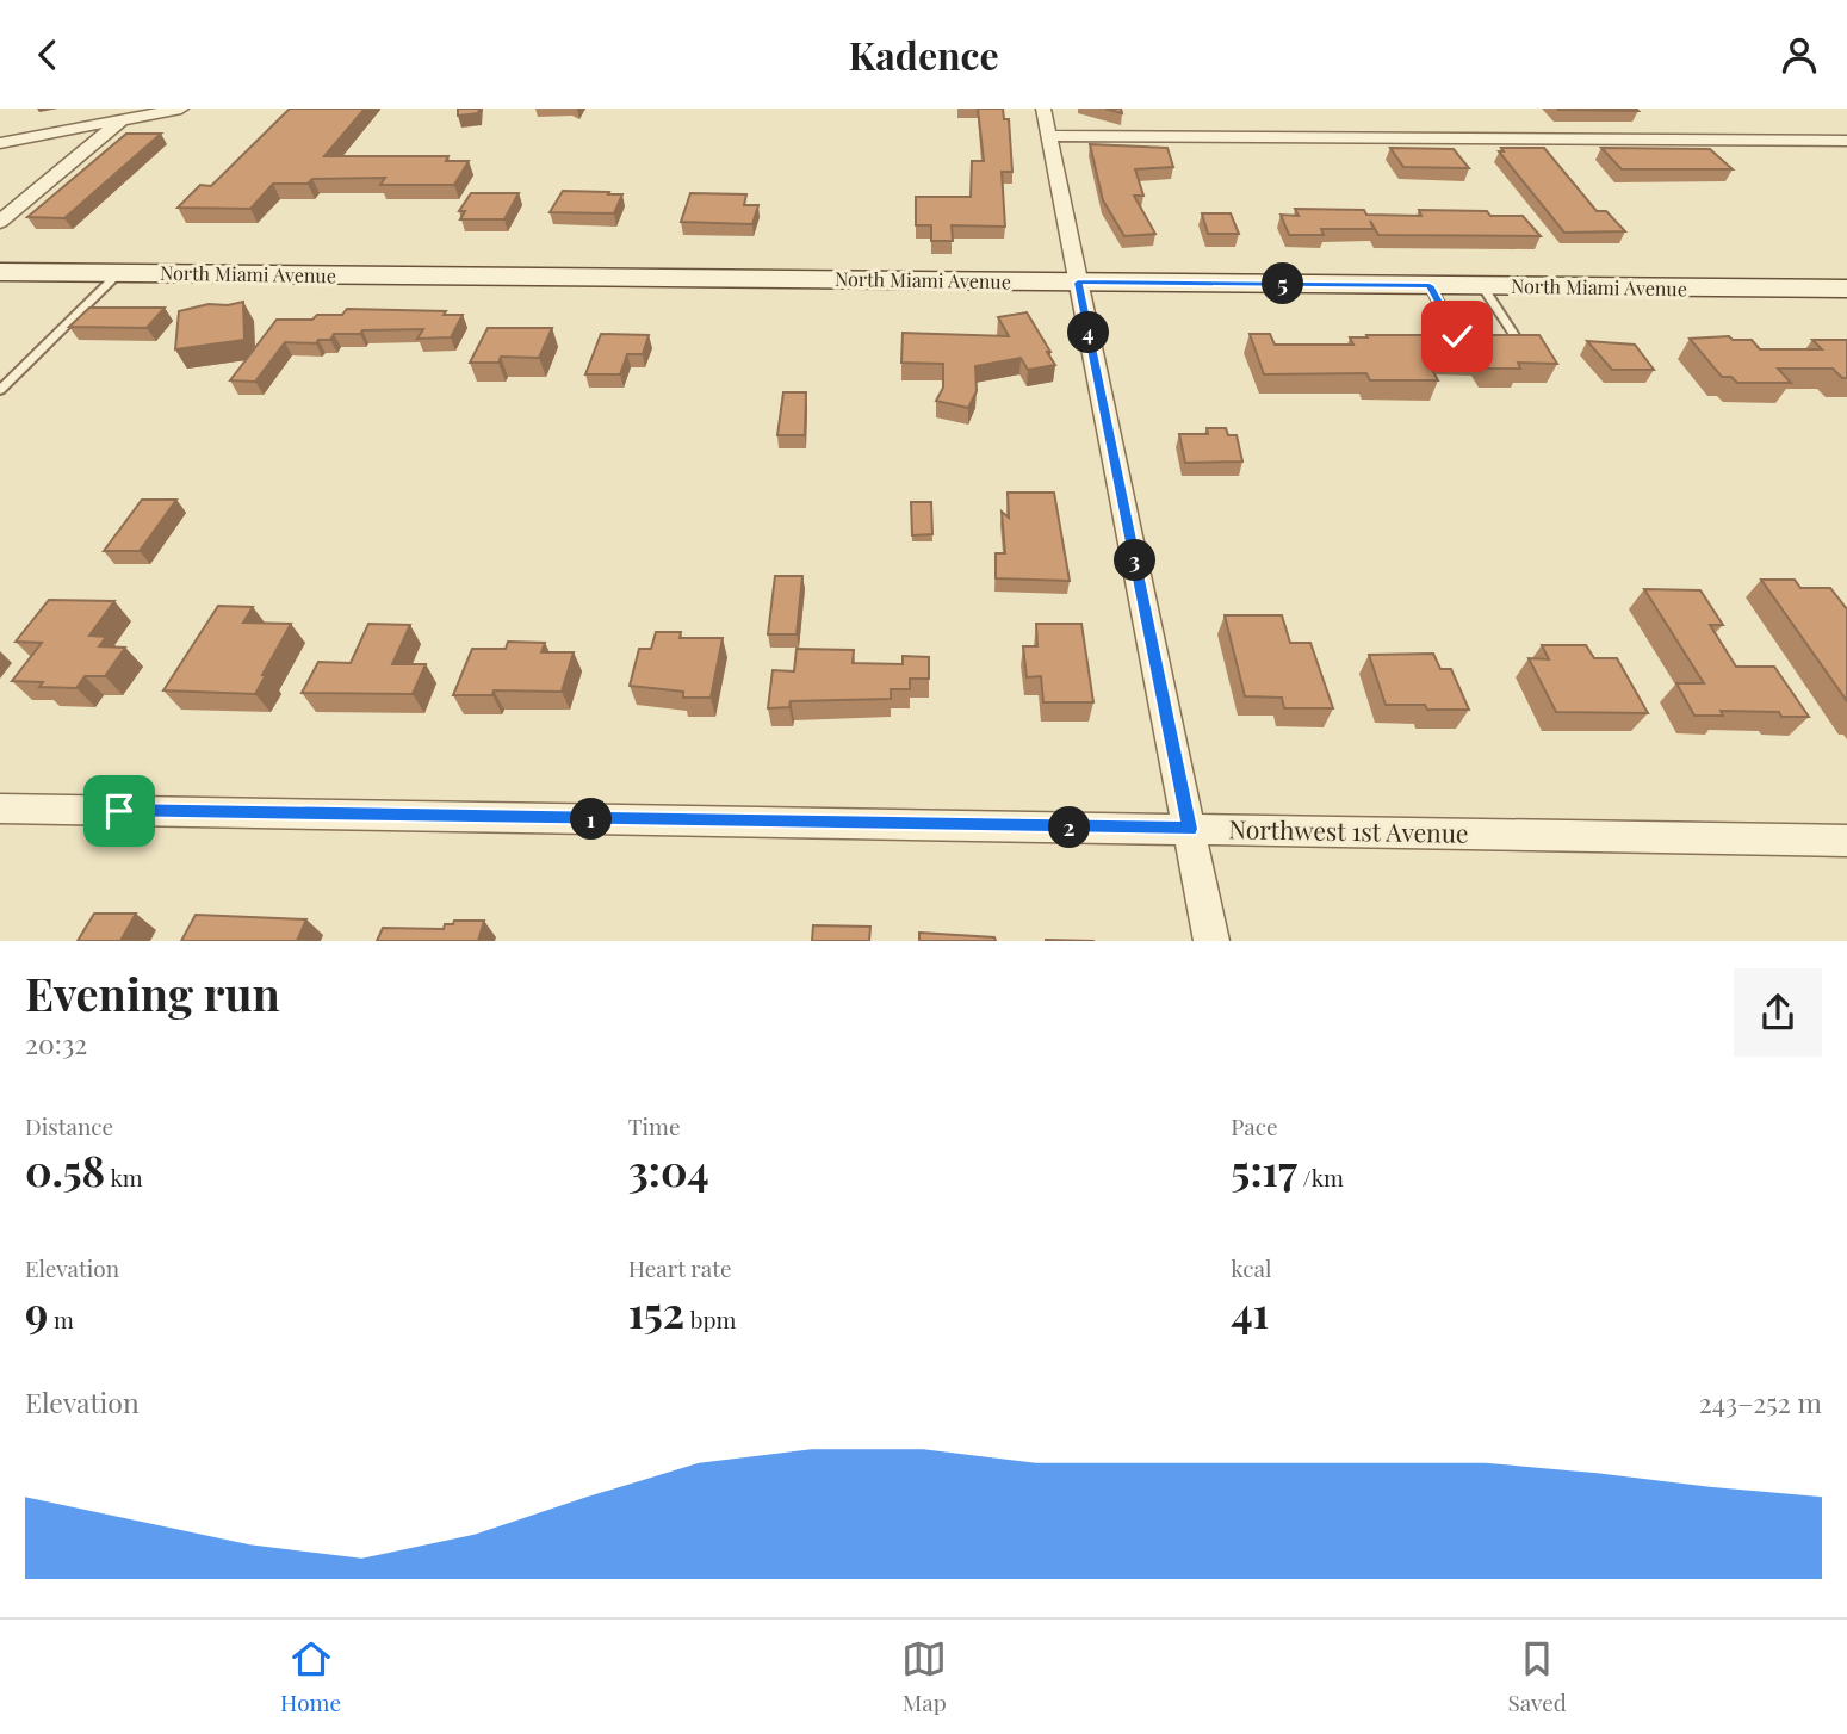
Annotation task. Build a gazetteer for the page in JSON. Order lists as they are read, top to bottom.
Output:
{
  "streets": {
    "street": ["North Miami Avenue", "Northwest 1st Avenue"]
  },
  "page": {
    "header": "Kadence",
    "pins": [
      "5",
      "4",
      "3",
      "1",
      "2"
    ],
    "heading": ["Evening run", "20:32"],
    "stats": [
      ["Distance", "0.58 km"],
      ["Time", "3:04"],
      ["Pace", "5:17 /km"],
      ["Elevation", "9 m"],
      ["Heart rate", "152 bpm"],
      ["kcal", "41"]
    ],
    "chart": ["Elevation", "243–252 m"],
    "tabs": ["Home", "Map", "Saved"]
  }
}
